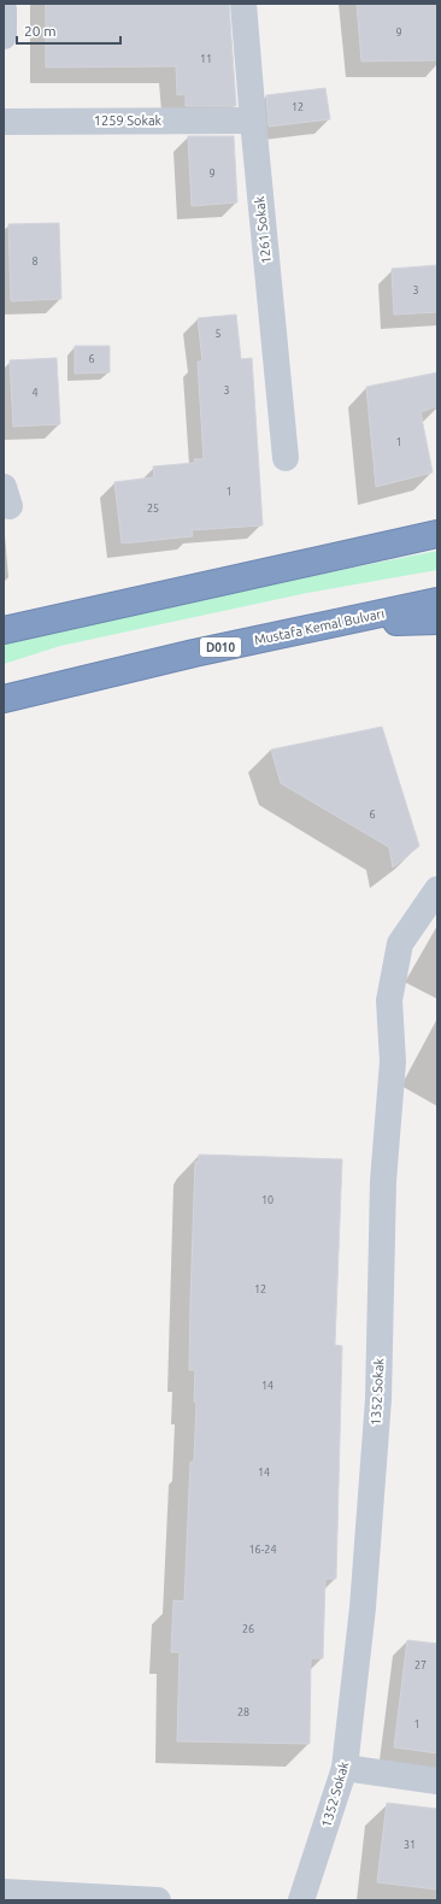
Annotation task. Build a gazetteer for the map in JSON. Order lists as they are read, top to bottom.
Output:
{
  "streets": {
    "highway": ["Mustafa Kemal Bulvarı", "D010"],
    "street": ["1259 Sokak", "1261 Sokak", "1352 Sokak"]
  },
  "crossings": [
    ["1259 Sokak", "1261 Sokak"]
  ],
  "house_numbers": [
    "9",
    "11",
    "12",
    "9",
    "8",
    "3",
    "5",
    "6",
    "3",
    "4",
    "1",
    "1",
    "25",
    "6",
    "10",
    "12",
    "14",
    "14",
    "16-24",
    "26",
    "27",
    "28",
    "1",
    "31"
  ],
  "scale_bar": "20 m"
}
